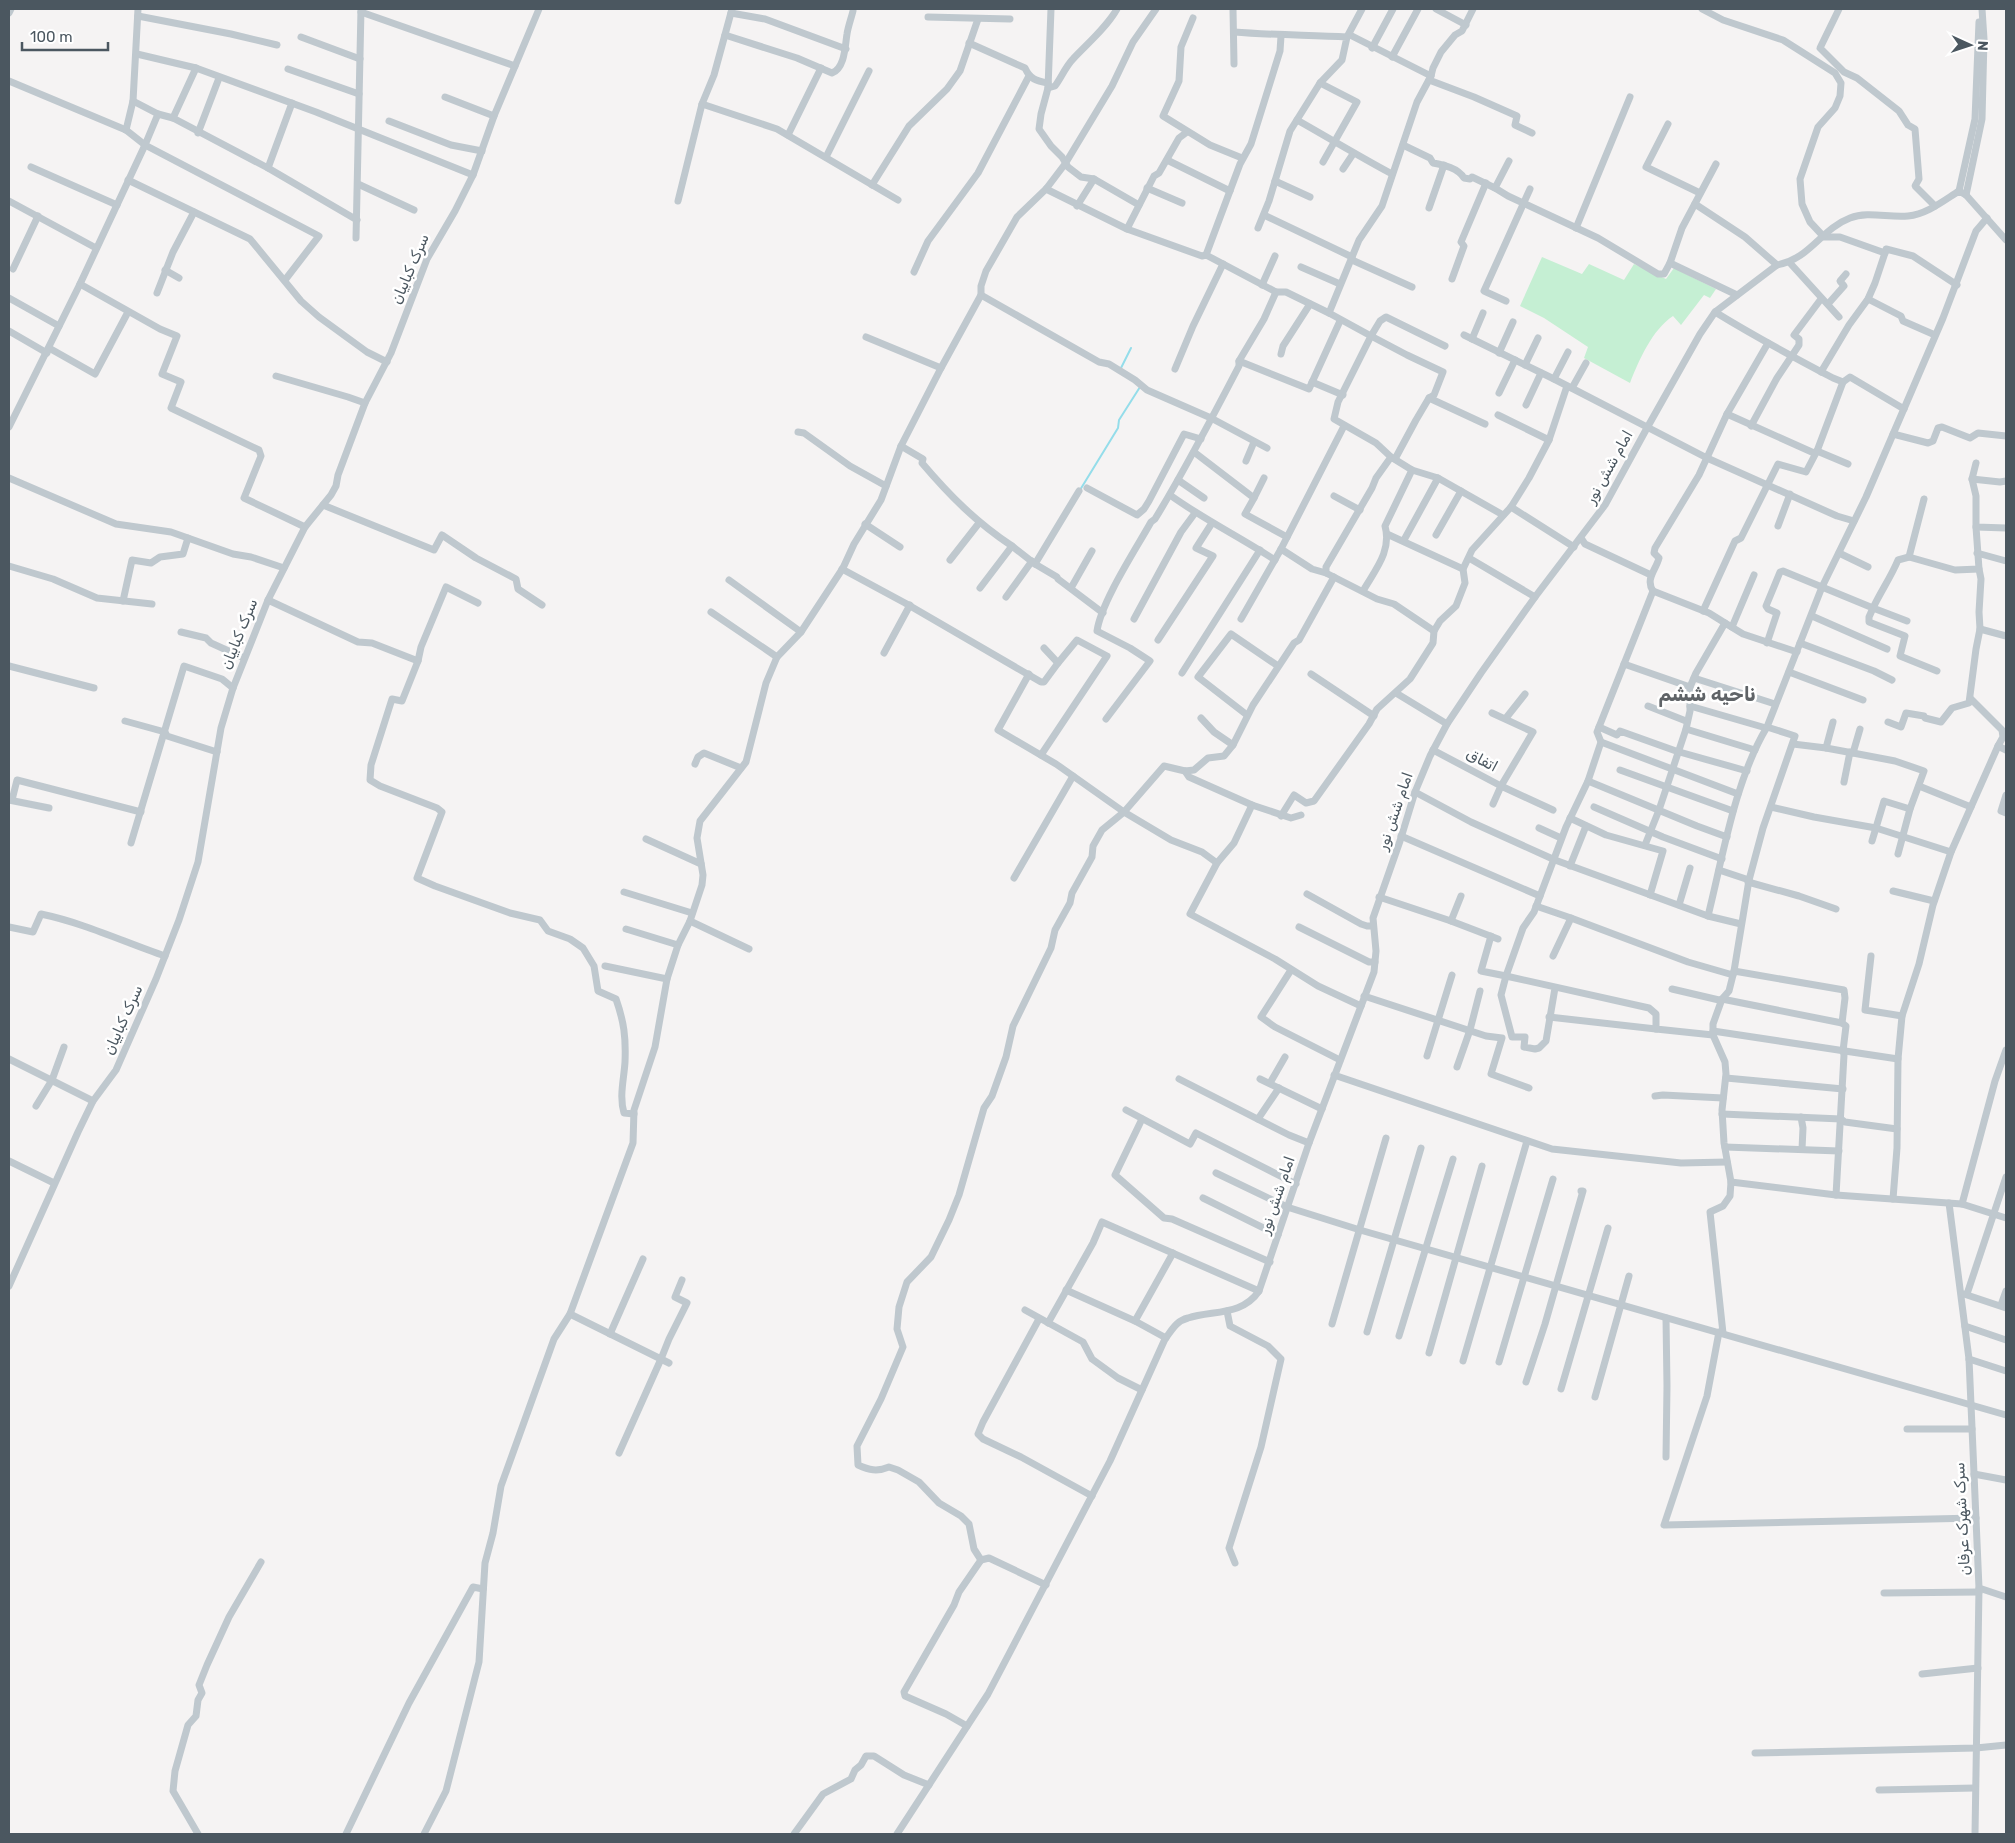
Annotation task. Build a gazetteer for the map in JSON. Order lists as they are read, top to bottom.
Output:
{
  "streets": {
    "street": [
      "سرک کبابیان",
      "امام شش نور",
      "اتفاق",
      "سرک شهرک عرفان"
    ]
  },
  "crossings": [
    ["امام شش نور", "اتفاق"]
  ],
  "districts": ["ناحیه ششم"],
  "scale_bar": "100 m",
  "north": "right"
}
